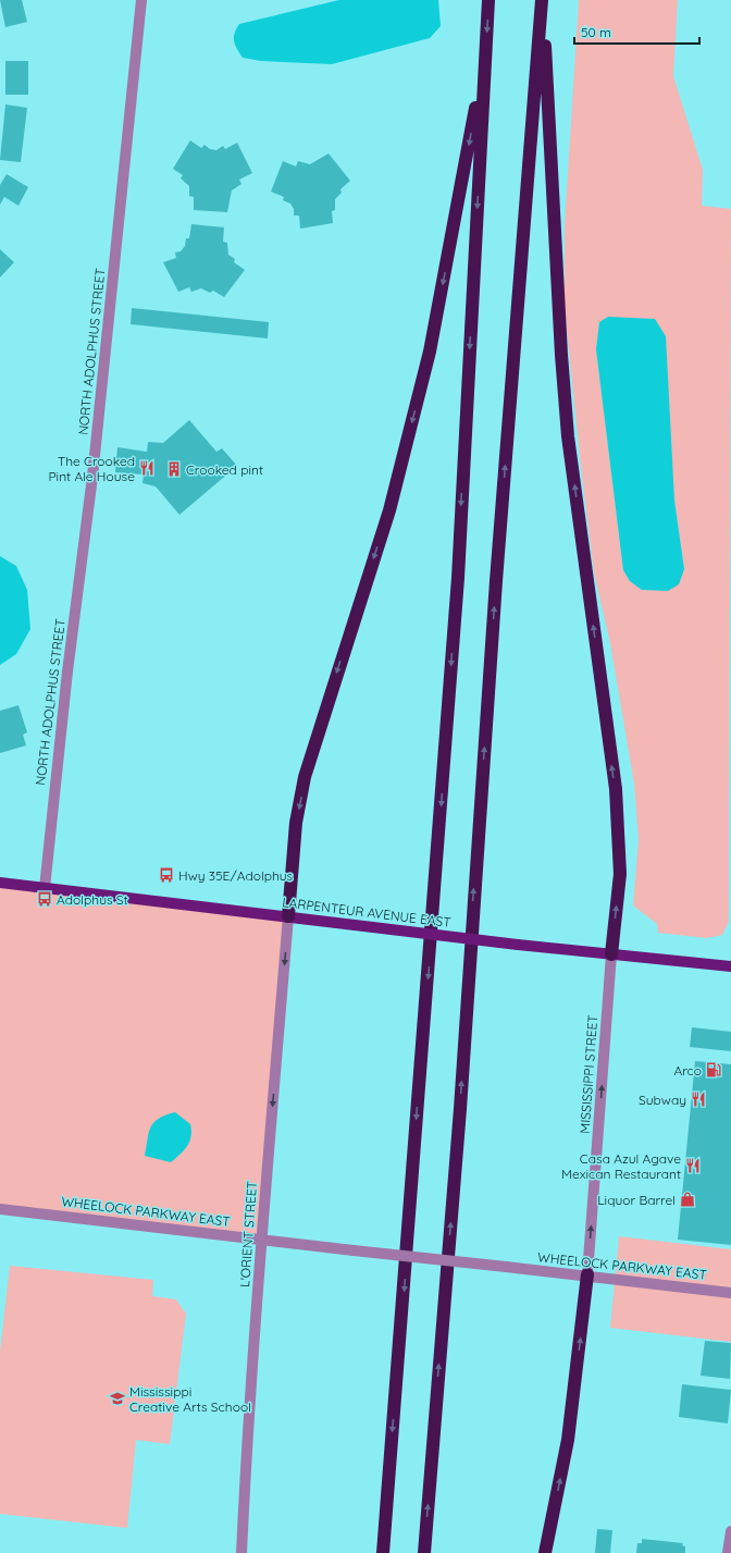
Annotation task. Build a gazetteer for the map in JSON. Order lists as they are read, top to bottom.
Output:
{
  "streets": {
    "main road": ["LARPENTEUR AVENUE EAST"],
    "street": [
      "NORTH ADOLPHUS STREET",
      "MISSISSIPPI STREET",
      "WHEELOCK PARKWAY EAST",
      "L'ORIENT STREET"
    ]
  },
  "crossings": [
    ["NORTH ADOLPHUS STREET", "LARPENTEUR AVENUE EAST"],
    ["LARPENTEUR AVENUE EAST", "MISSISSIPPI STREET"],
    ["LARPENTEUR AVENUE EAST", "L'ORIENT STREET"],
    ["MISSISSIPPI STREET", "WHEELOCK PARKWAY EAST"],
    ["WHEELOCK PARKWAY EAST", "L'ORIENT STREET"]
  ],
  "one_way": ["MISSISSIPPI STREET", "L'ORIENT STREET"],
  "places": {
    "restaurant": ["The Crooked Pint Ale House", "Subway", "Casa Azul Agave Mexican Restaurant"],
    "building": ["Crooked pint"],
    "bus stop": ["Hwy 35E/Adolphus", "Adolphus St"],
    "fuel station": ["Arco"],
    "shop": ["Liquor Barrel"],
    "school or university": ["Mississippi Creative Arts School"]
  },
  "scale_bar": "50 m"
}
